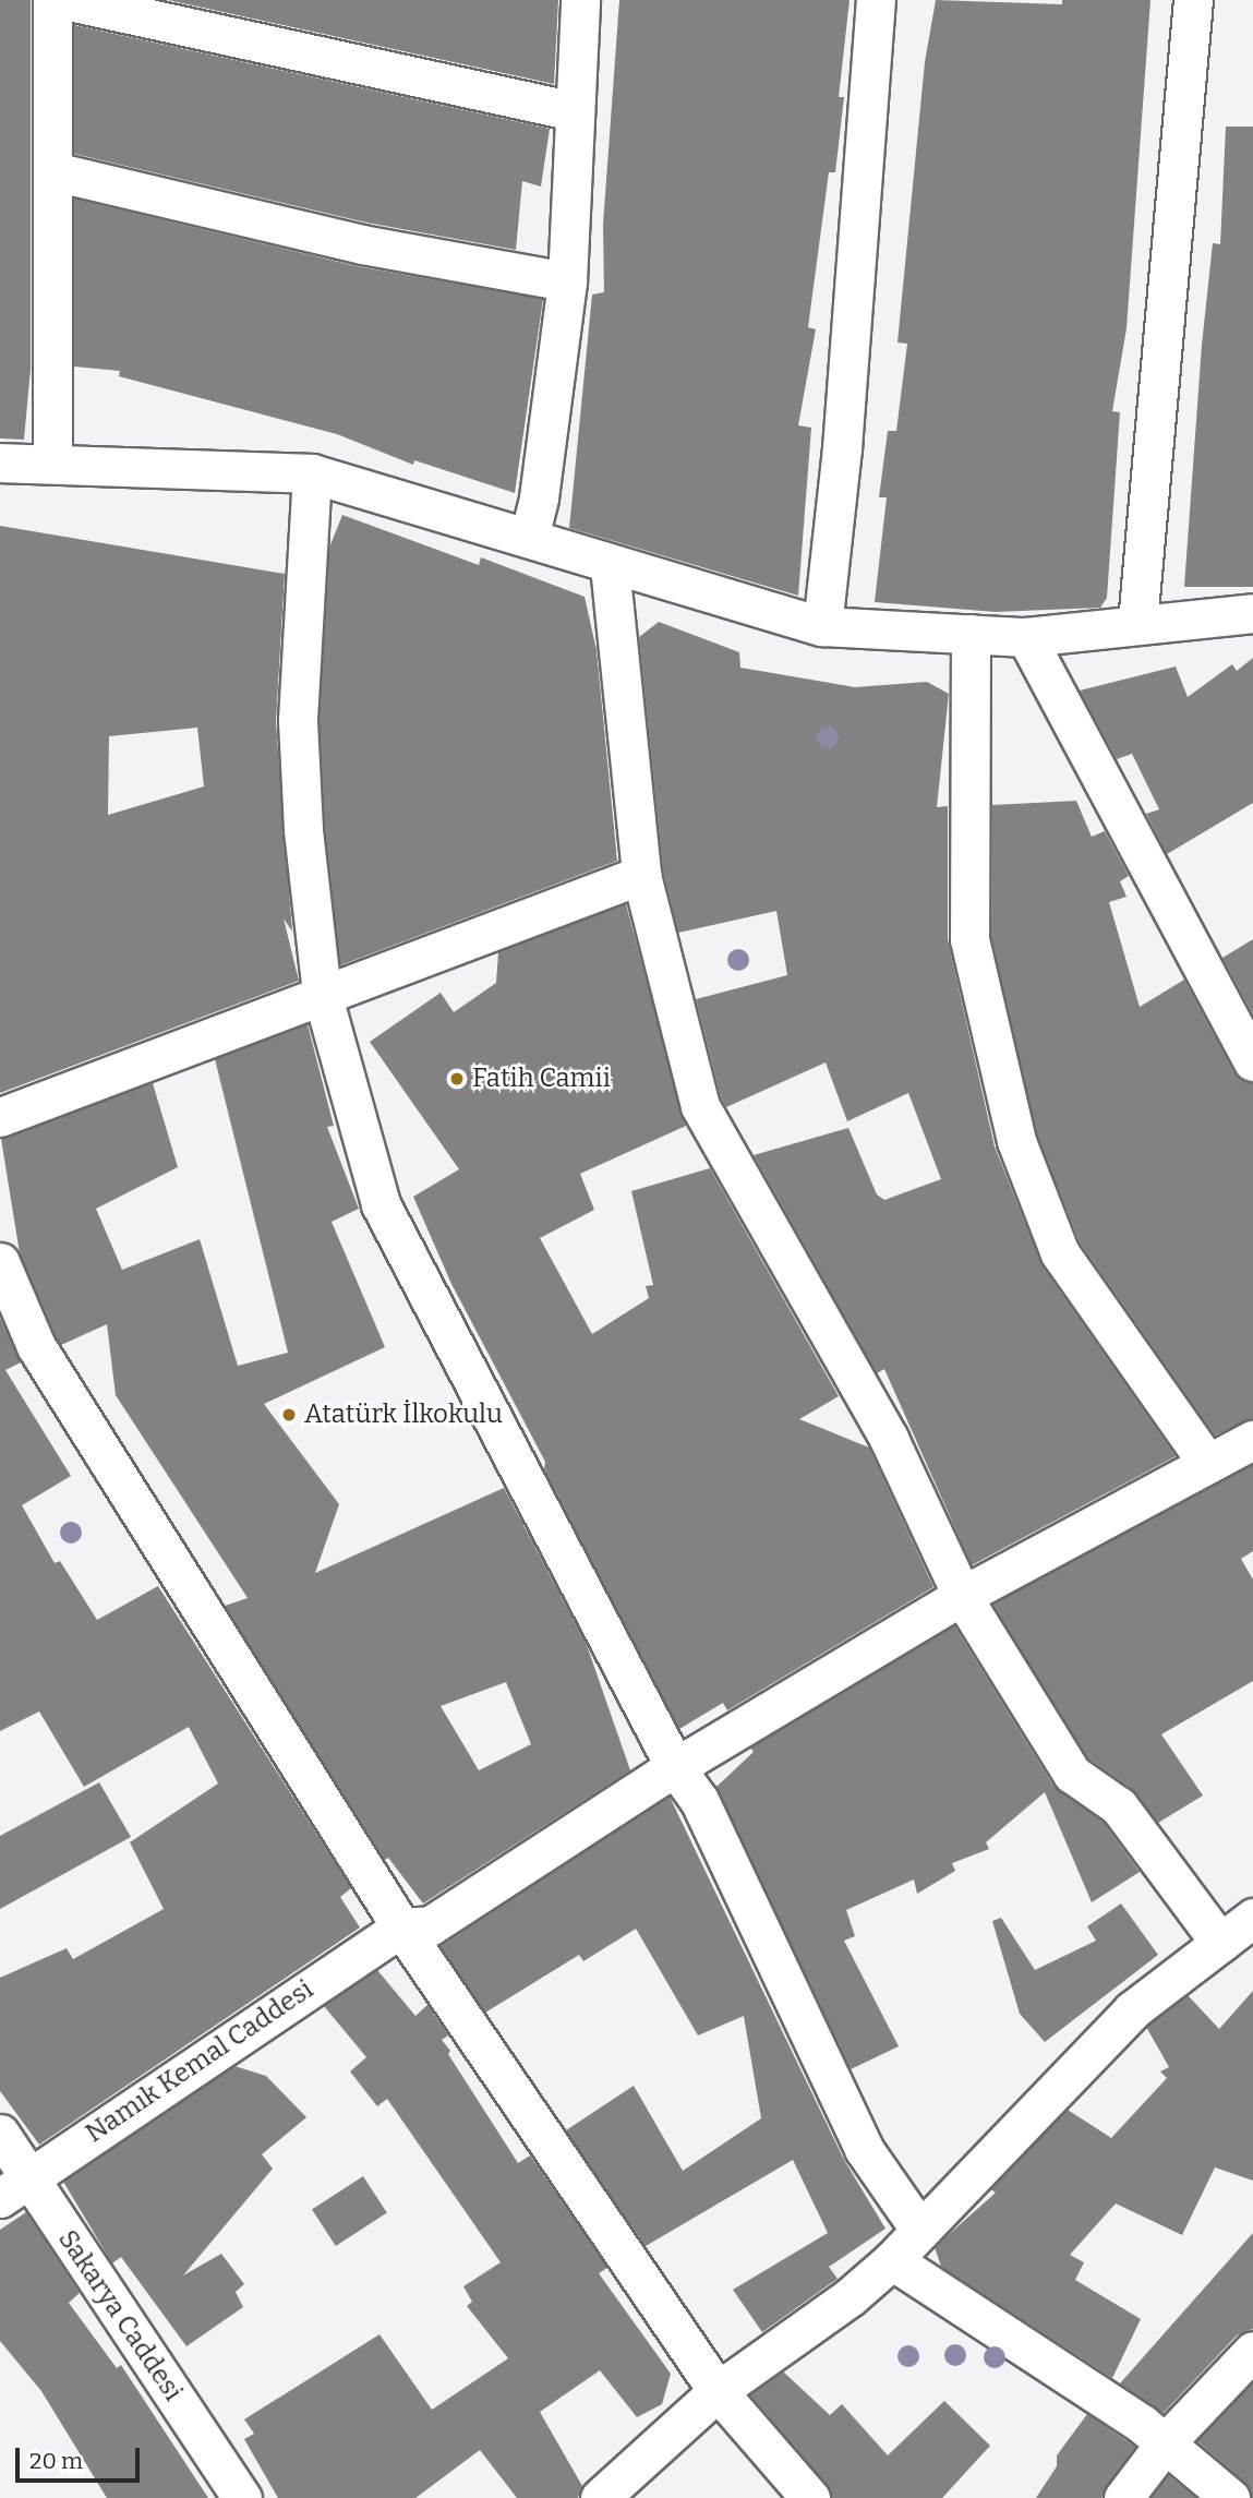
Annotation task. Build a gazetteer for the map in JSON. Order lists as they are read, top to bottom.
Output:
{
  "streets": {
    "street": ["Namık Kemal Caddesi", "Sakarya Caddesi"]
  },
  "crossings": [
    ["Namık Kemal Caddesi", "Sakarya Caddesi"]
  ],
  "places": ["Fatih Camii", "Atatürk İlkokulu"],
  "scale_bar": "20 m"
}
